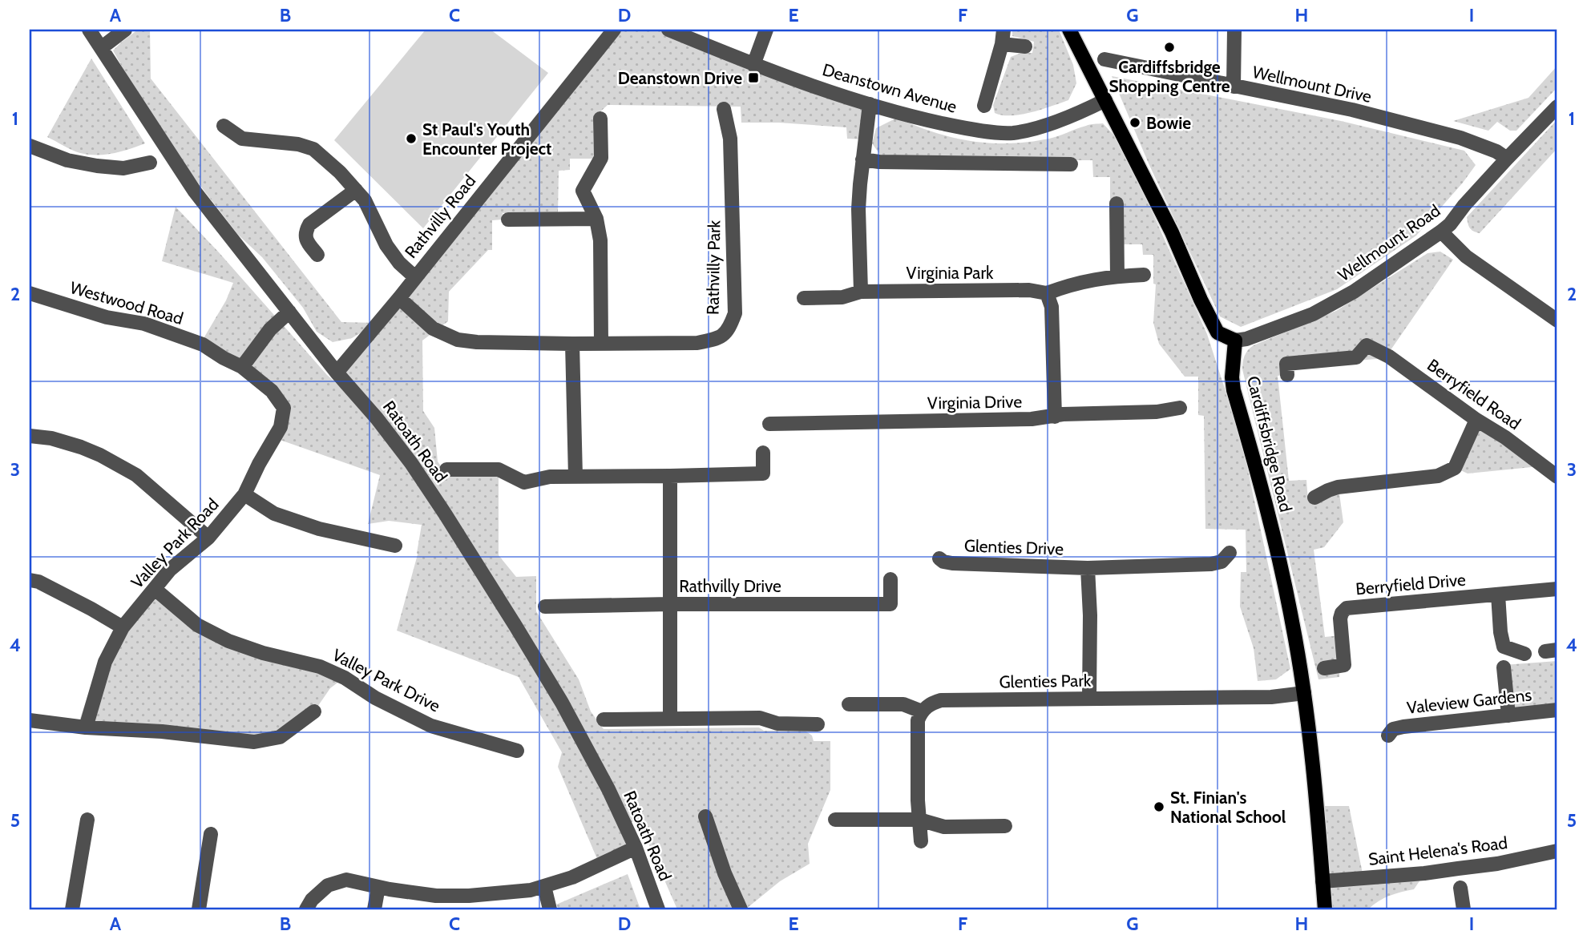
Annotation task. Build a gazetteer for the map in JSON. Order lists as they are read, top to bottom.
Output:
{
  "streets": {
    "main road": ["Cardiffsbridge Road"],
    "street": [
      "Wellmount Drive",
      "Deanstown Avenue",
      "Rathvilly Road",
      "Wellmount Road",
      "Rathvilly Park",
      "Virginia Park",
      "Westwood Road",
      "Berryfield Road",
      "Virginia Drive",
      "Ratoath Road",
      "Valley Park Road",
      "Glenties Drive",
      "Berryfield Drive",
      "Rathvilly Drive",
      "Valley Park Drive",
      "Glenties Park",
      "Valeview Gardens",
      "Saint Helena's Road"
    ]
  },
  "crossings": [
    ["Wellmount Drive", "Wellmount Road"],
    ["Rathvilly Road", "Rathvilly Park"],
    ["Rathvilly Road", "Ratoath Road"],
    ["Wellmount Road", "Cardiffsbridge Road"],
    ["Westwood Road", "Valley Park Road"],
    ["Cardiffsbridge Road", "Glenties Park"],
    ["Cardiffsbridge Road", "Saint Helena's Road"],
    ["Valley Park Road", "Valley Park Drive"]
  ],
  "places": {
    "other": [
      "Cardiffsbridge Shopping Centre",
      "Bowie",
      "St Paul's Youth Encounter Project",
      "St. Finian's National School"
    ],
    "transit": ["Deanstown Drive"]
  },
  "grid": {
    "columns": [
      "A",
      "B",
      "C",
      "D",
      "E",
      "F",
      "G",
      "H",
      "I"
    ],
    "rows": [
      "1",
      "2",
      "3",
      "4",
      "5"
    ]
  }
}
